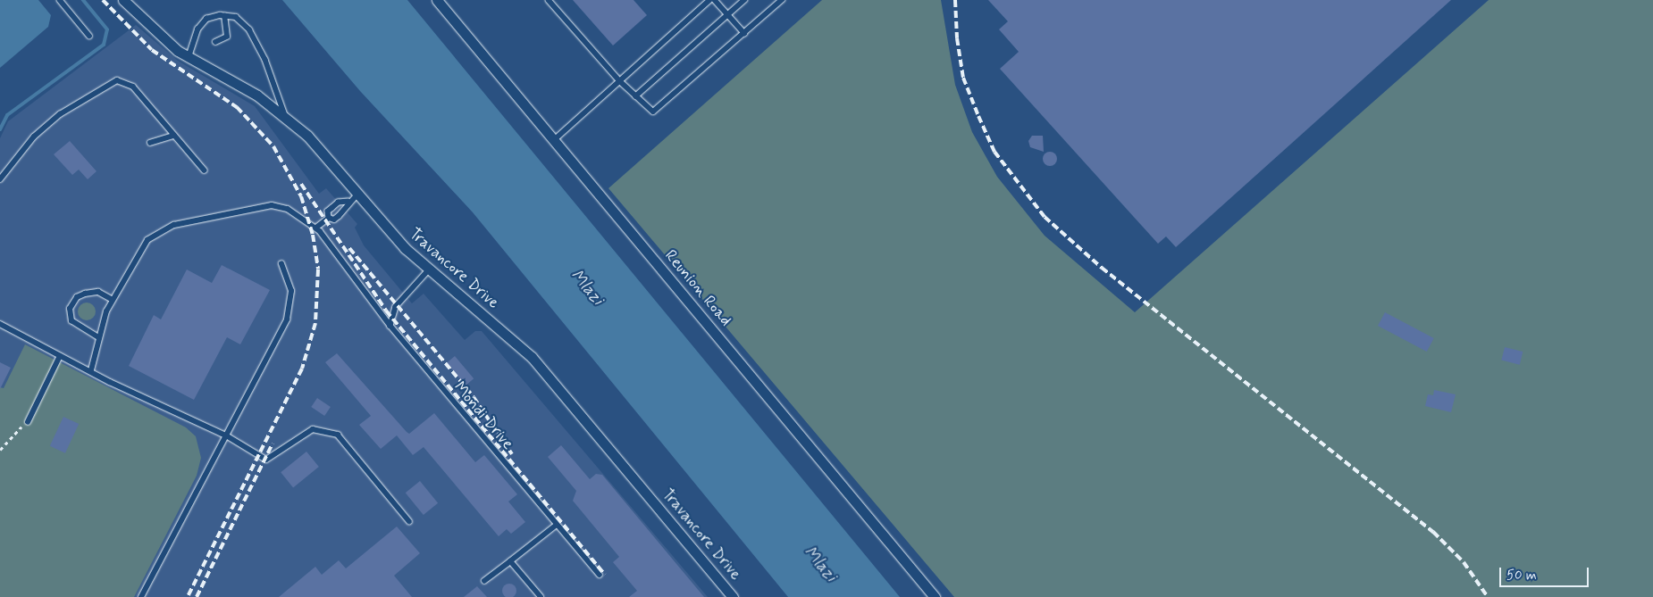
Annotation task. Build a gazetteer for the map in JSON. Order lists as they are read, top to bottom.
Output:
{
  "streets": {
    "street": ["Travancore Drive", "Reunion Road"],
    "lane": ["Mondi Drive"]
  },
  "water": ["Mlazi"],
  "scale_bar": "50 m"
}
